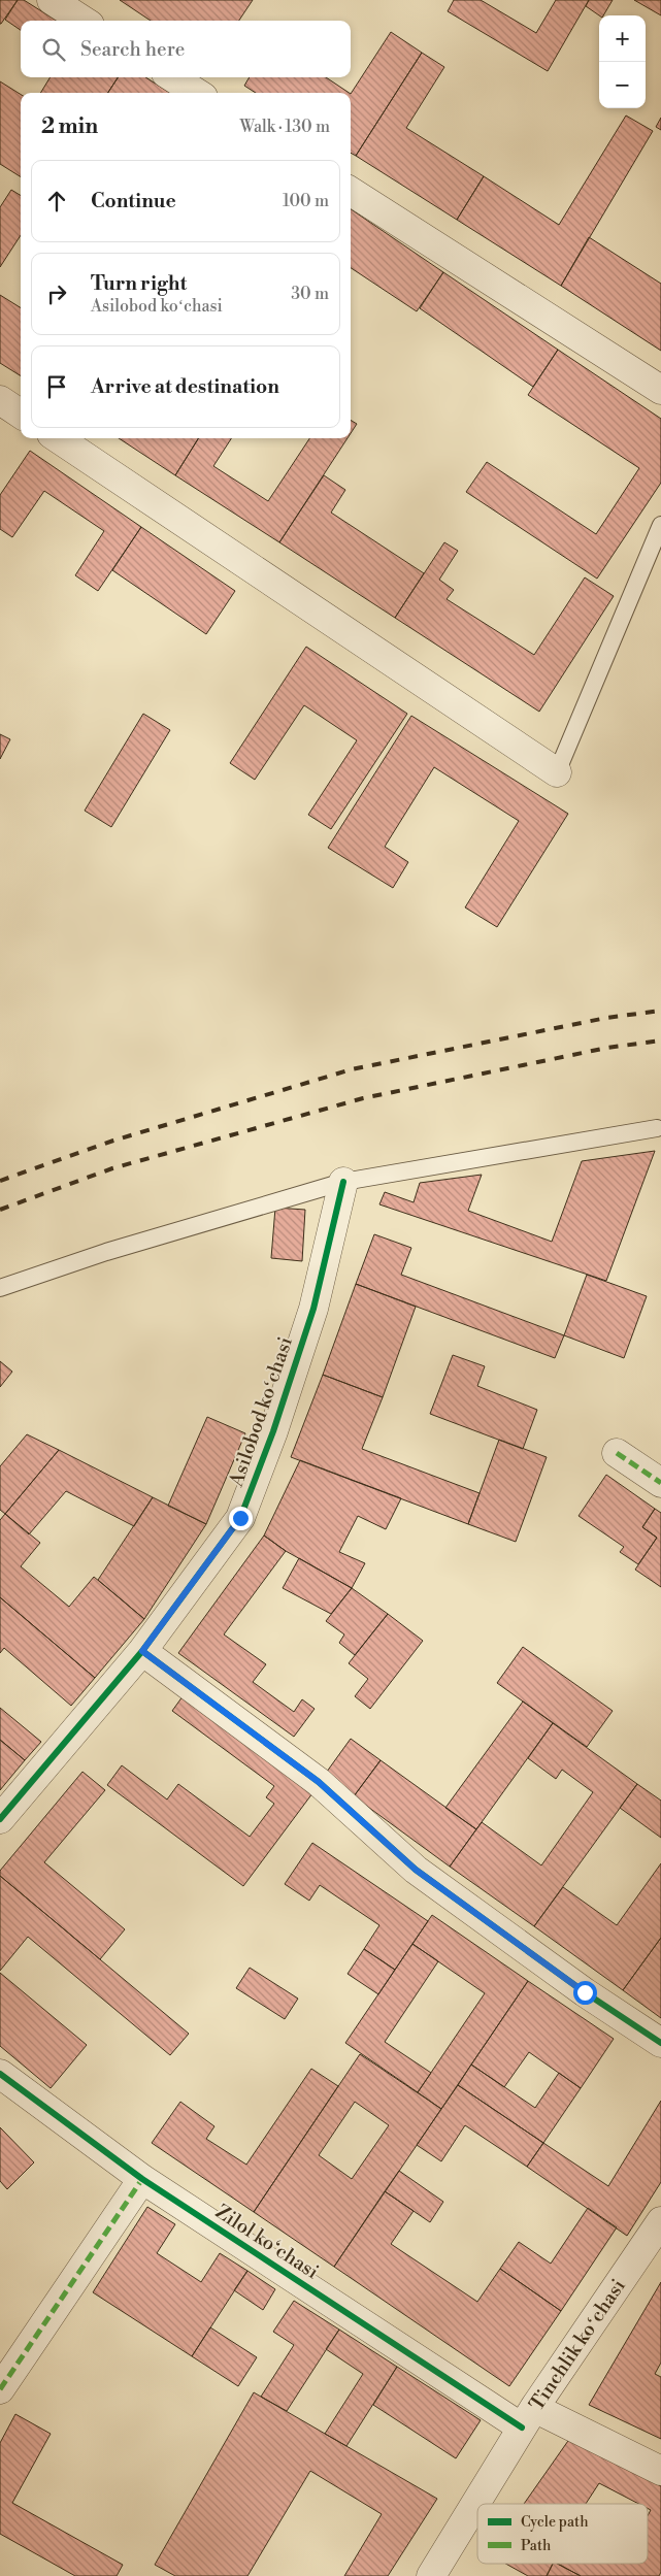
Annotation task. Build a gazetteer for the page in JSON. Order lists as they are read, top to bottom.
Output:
{
  "streets": {
    "street": ["Asilobod koʻchasi", "Zilol ko‘chasi", "Tinchlik koʻchasi"]
  },
  "crossings": [
    ["Zilol ko‘chasi", "Tinchlik koʻchasi"]
  ],
  "legend": ["Cycle path", "Path"],
  "page": {
    "map_buttons": ["+", "−"],
    "search": "Search here",
    "heading": ["2 min", "Walk · 130 m"],
    "list": [
      ["Continue", "100 m"],
      ["Turn right", "Asilobod koʻchasi", "30 m"],
      "Arrive at destination"
    ]
  }
}
